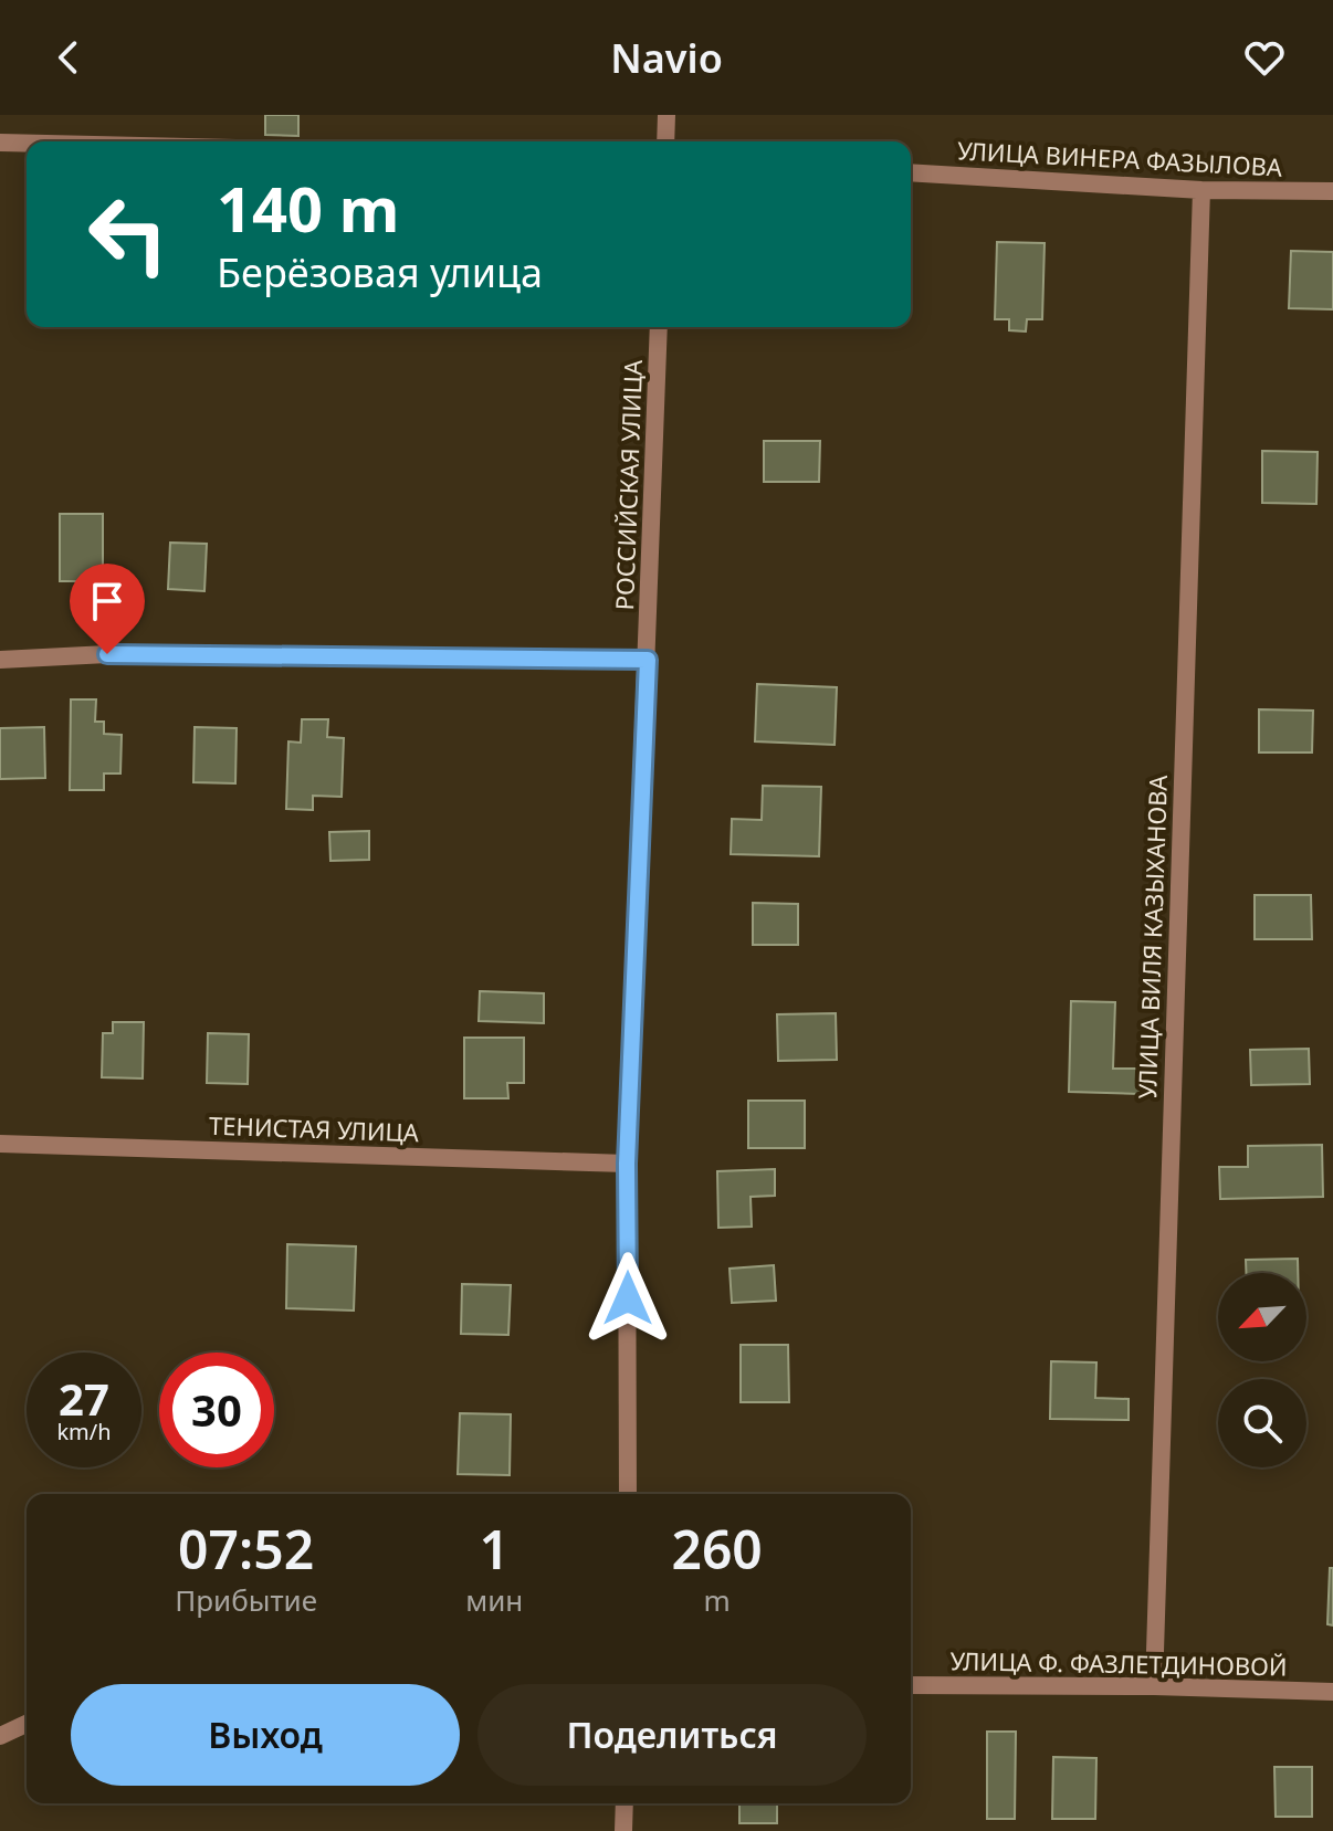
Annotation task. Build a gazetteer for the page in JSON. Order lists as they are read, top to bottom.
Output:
{
  "streets": {
    "street": [
      "УЛИЦА ВИНЕРА ФАЗЫЛОВА",
      "РОССИЙСКАЯ УЛИЦА",
      "УЛИЦА ВИЛЯ КАЗЫХАНОВА",
      "ТЕНИСТАЯ УЛИЦА",
      "УЛИЦА Ф. ФАЗЛЕТДИНОВОЙ"
    ]
  },
  "crossings": [
    ["УЛИЦА ВИНЕРА ФАЗЫЛОВА", "УЛИЦА ВИЛЯ КАЗЫХАНОВА"],
    ["РОССИЙСКАЯ УЛИЦА", "ТЕНИСТАЯ УЛИЦА"],
    ["УЛИЦА ВИЛЯ КАЗЫХАНОВА", "УЛИЦА Ф. ФАЗЛЕТДИНОВОЙ"]
  ],
  "north": "bottom left",
  "page": {
    "header": "Navio",
    "turn": ["140 m", "Берёзовая улица"],
    "speed": "27 km/h",
    "limit": "30",
    "eta": [
      "07:52",
      "Прибытие",
      "1",
      "мин",
      "260",
      "m"
    ],
    "buttons": ["Выход", "Поделиться"]
  }
}
